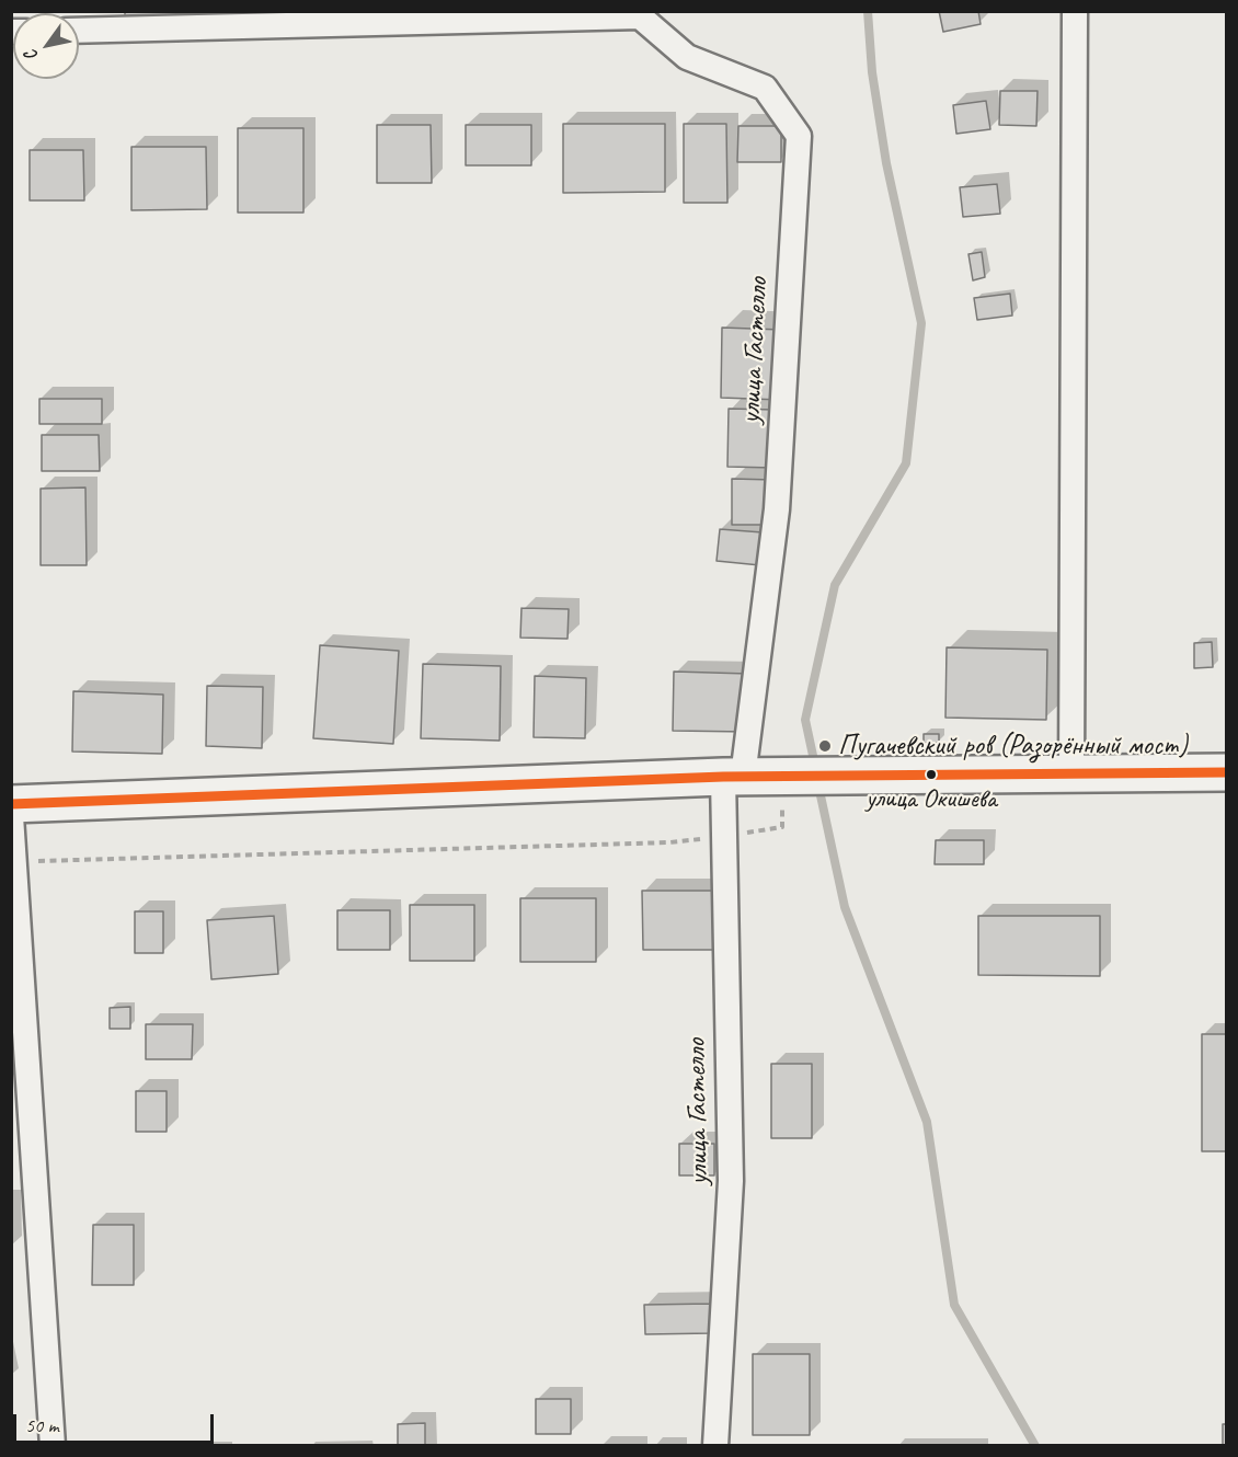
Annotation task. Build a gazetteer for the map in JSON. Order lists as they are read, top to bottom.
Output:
{
  "streets": {
    "street": ["улица Гастелло"]
  },
  "places": ["Пугачевский ров (Разорённый мост)", "улица Окишева"],
  "scale_bar": "50 m",
  "north": "bottom left"
}
